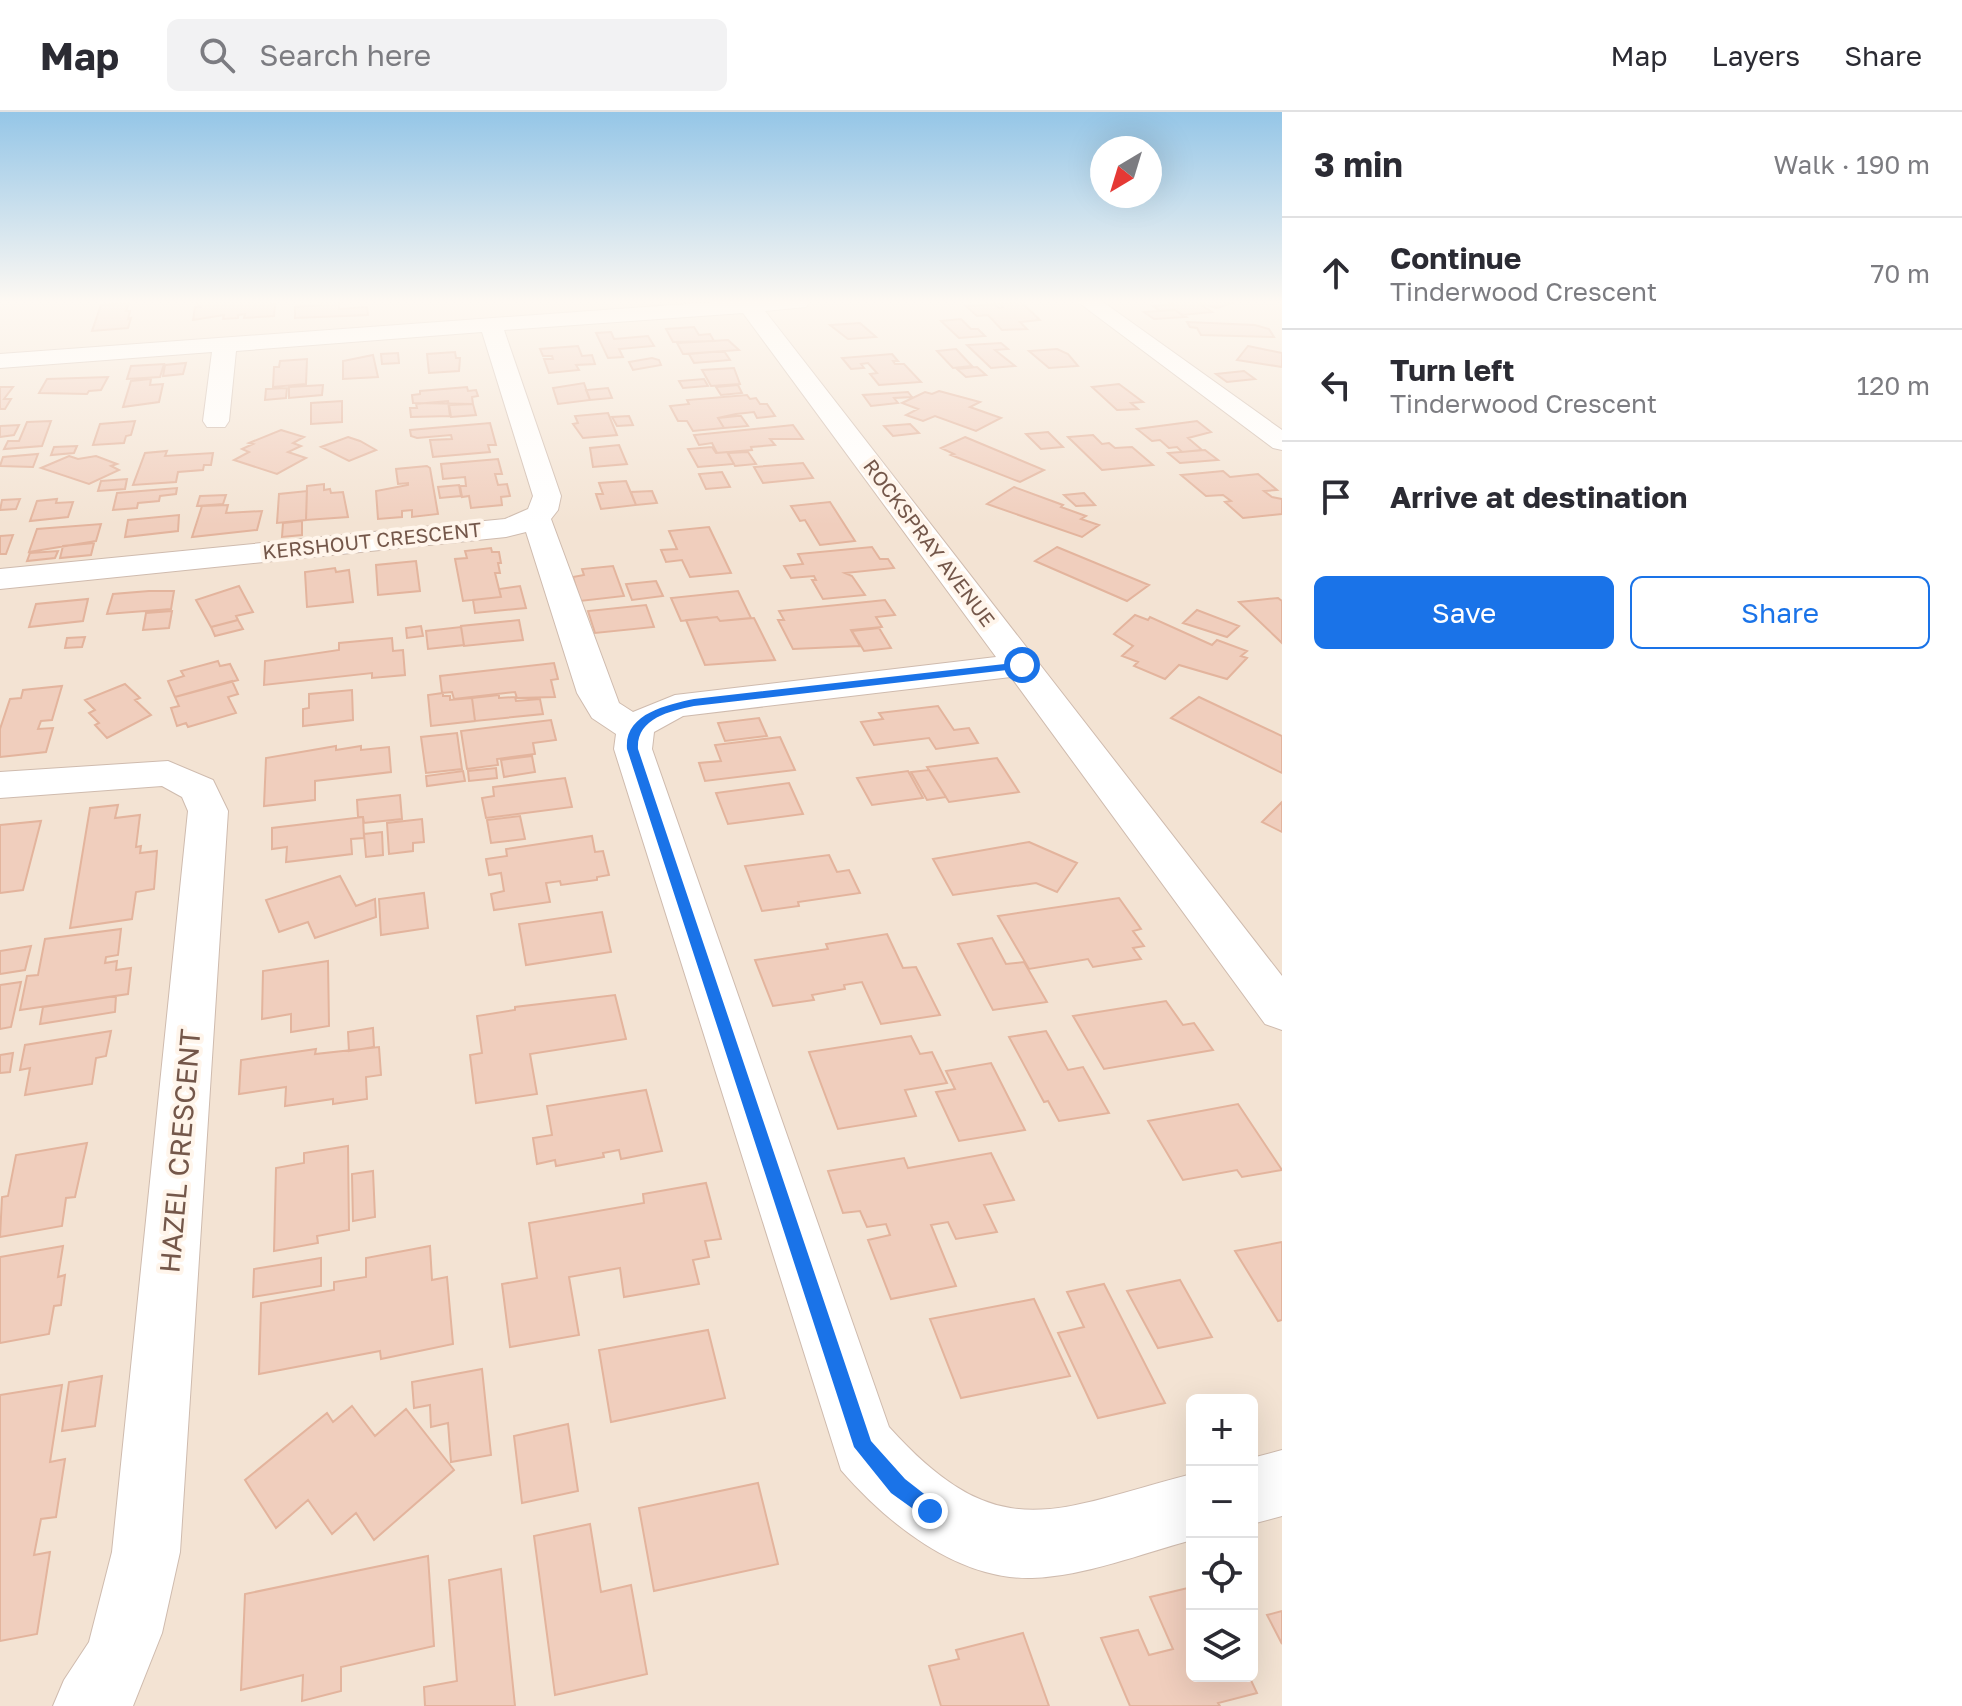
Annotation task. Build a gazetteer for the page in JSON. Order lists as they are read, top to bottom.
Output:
{
  "streets": {
    "street": ["KERSHOUT CRESCENT", "ROCKSPRAY AVENUE", "HAZEL CRESCENT"]
  },
  "north": "bottom left",
  "page": {
    "header": "Map",
    "search": "Search here",
    "nav": ["Map", "Layers", "Share"],
    "heading": ["3 min", "Walk · 190 m"],
    "list": [
      ["Continue", "Tinderwood Crescent", "70 m"],
      ["Turn left", "Tinderwood Crescent", "120 m"],
      "Arrive at destination"
    ],
    "buttons": ["Save", "Share"],
    "map_buttons": ["+", "−"]
  }
}
